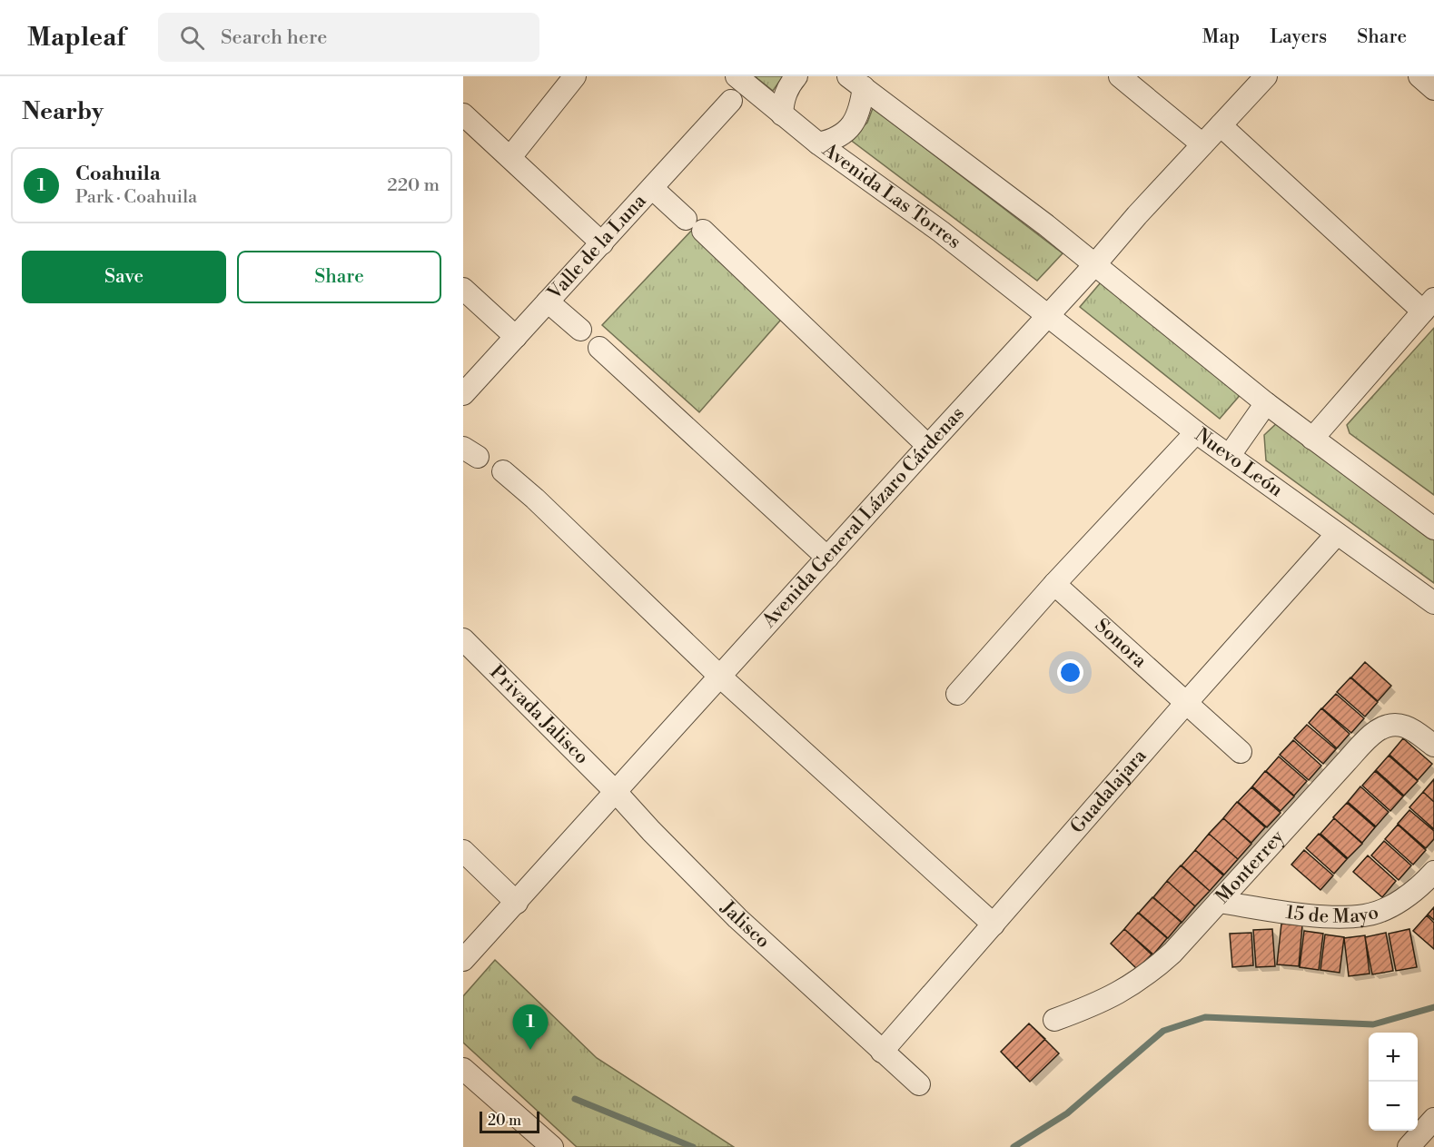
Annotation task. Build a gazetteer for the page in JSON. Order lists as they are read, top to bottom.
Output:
{
  "streets": {
    "street": [
      "Avenida Las Torres",
      "Valle de la Luna",
      "Nuevo León",
      "Avenida General Lázaro Cárdenas",
      "Sonora",
      "Privada Jalisco",
      "Guadalajara",
      "Monterrey",
      "15 de Mayo",
      "Jalisco"
    ]
  },
  "crossings": [
    ["Avenida Las Torres", "Nuevo León"],
    ["Avenida Las Torres", "Avenida General Lázaro Cárdenas"],
    ["Nuevo León", "Avenida General Lázaro Cárdenas"],
    ["Nuevo León", "Guadalajara"],
    ["Avenida General Lázaro Cárdenas", "Privada Jalisco"],
    ["Avenida General Lázaro Cárdenas", "Jalisco"],
    ["Sonora", "Guadalajara"],
    ["Privada Jalisco", "Jalisco"],
    ["Guadalajara", "Jalisco"],
    ["Monterrey", "15 de Mayo"]
  ],
  "scale_bar": "20 m",
  "page": {
    "header": "Mapleaf",
    "search": "Search here",
    "nav": ["Map", "Layers", "Share"],
    "heading": "Nearby",
    "list": [
      {
        "mark": "1",
        "name": "Coahuila",
        "note": "Park · Coahuila",
        "value": "220 m"
      }
    ],
    "buttons": ["Save", "Share"],
    "pins": "1",
    "map_buttons": ["+", "−"],
    "scale": "20 m"
  }
}
